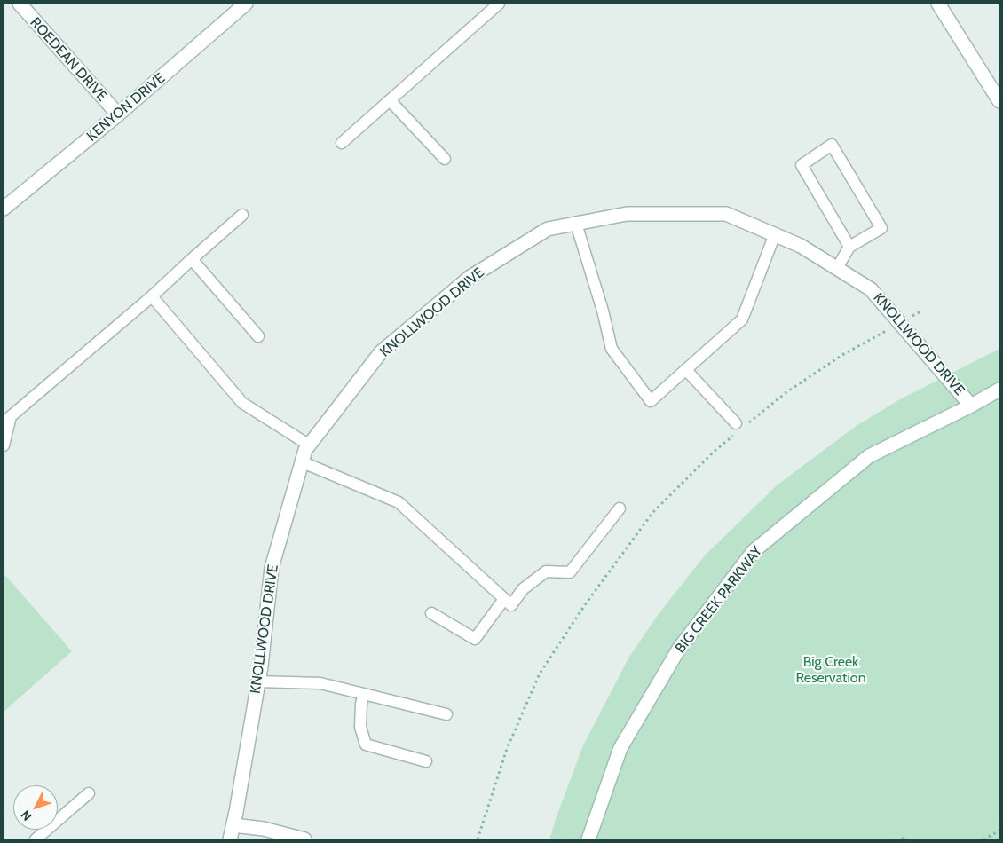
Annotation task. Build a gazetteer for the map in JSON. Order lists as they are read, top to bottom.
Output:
{
  "streets": {
    "street": [
      "ROEDEAN DRIVE",
      "KENYON DRIVE",
      "KNOLLWOOD DRIVE",
      "BIG CREEK PARKWAY"
    ]
  },
  "crossings": [
    ["ROEDEAN DRIVE", "KENYON DRIVE"],
    ["KNOLLWOOD DRIVE", "BIG CREEK PARKWAY"]
  ],
  "parks": ["Big Creek Reservation"],
  "north": "bottom left"
}
